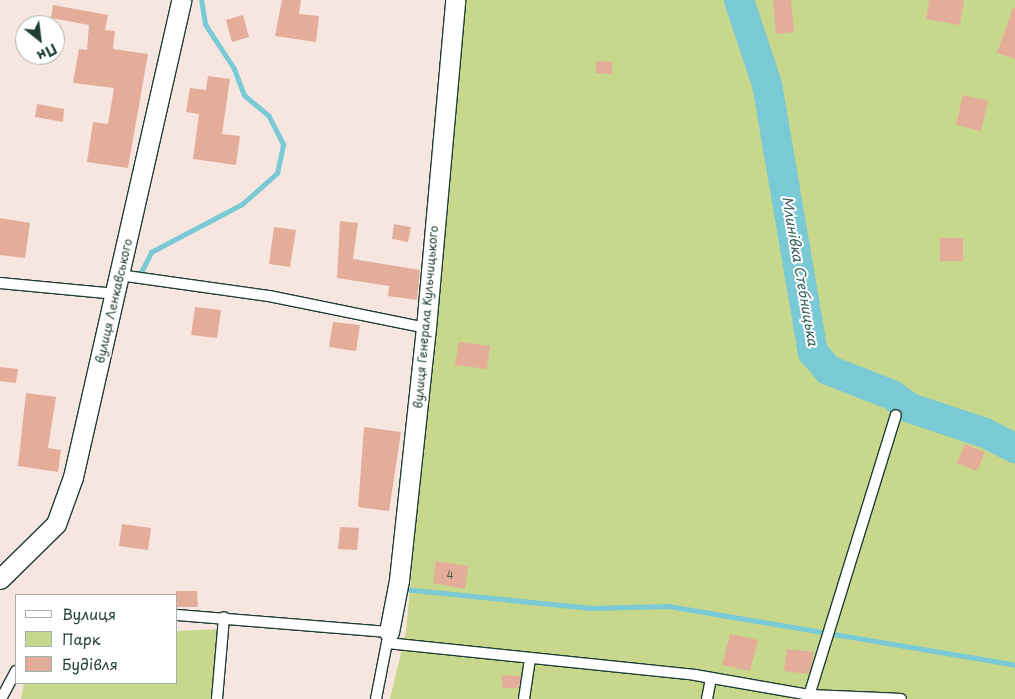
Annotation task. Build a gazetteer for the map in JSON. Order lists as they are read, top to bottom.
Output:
{
  "streets": {
    "street": ["вулиця Ленкавського", "вулиця Генерала Кульчицького"]
  },
  "water": ["Млинівка Стебницька"],
  "house_numbers": ["4"],
  "legend": ["Вулиця", "Парк", "Будівля"],
  "north": "bottom right"
}
